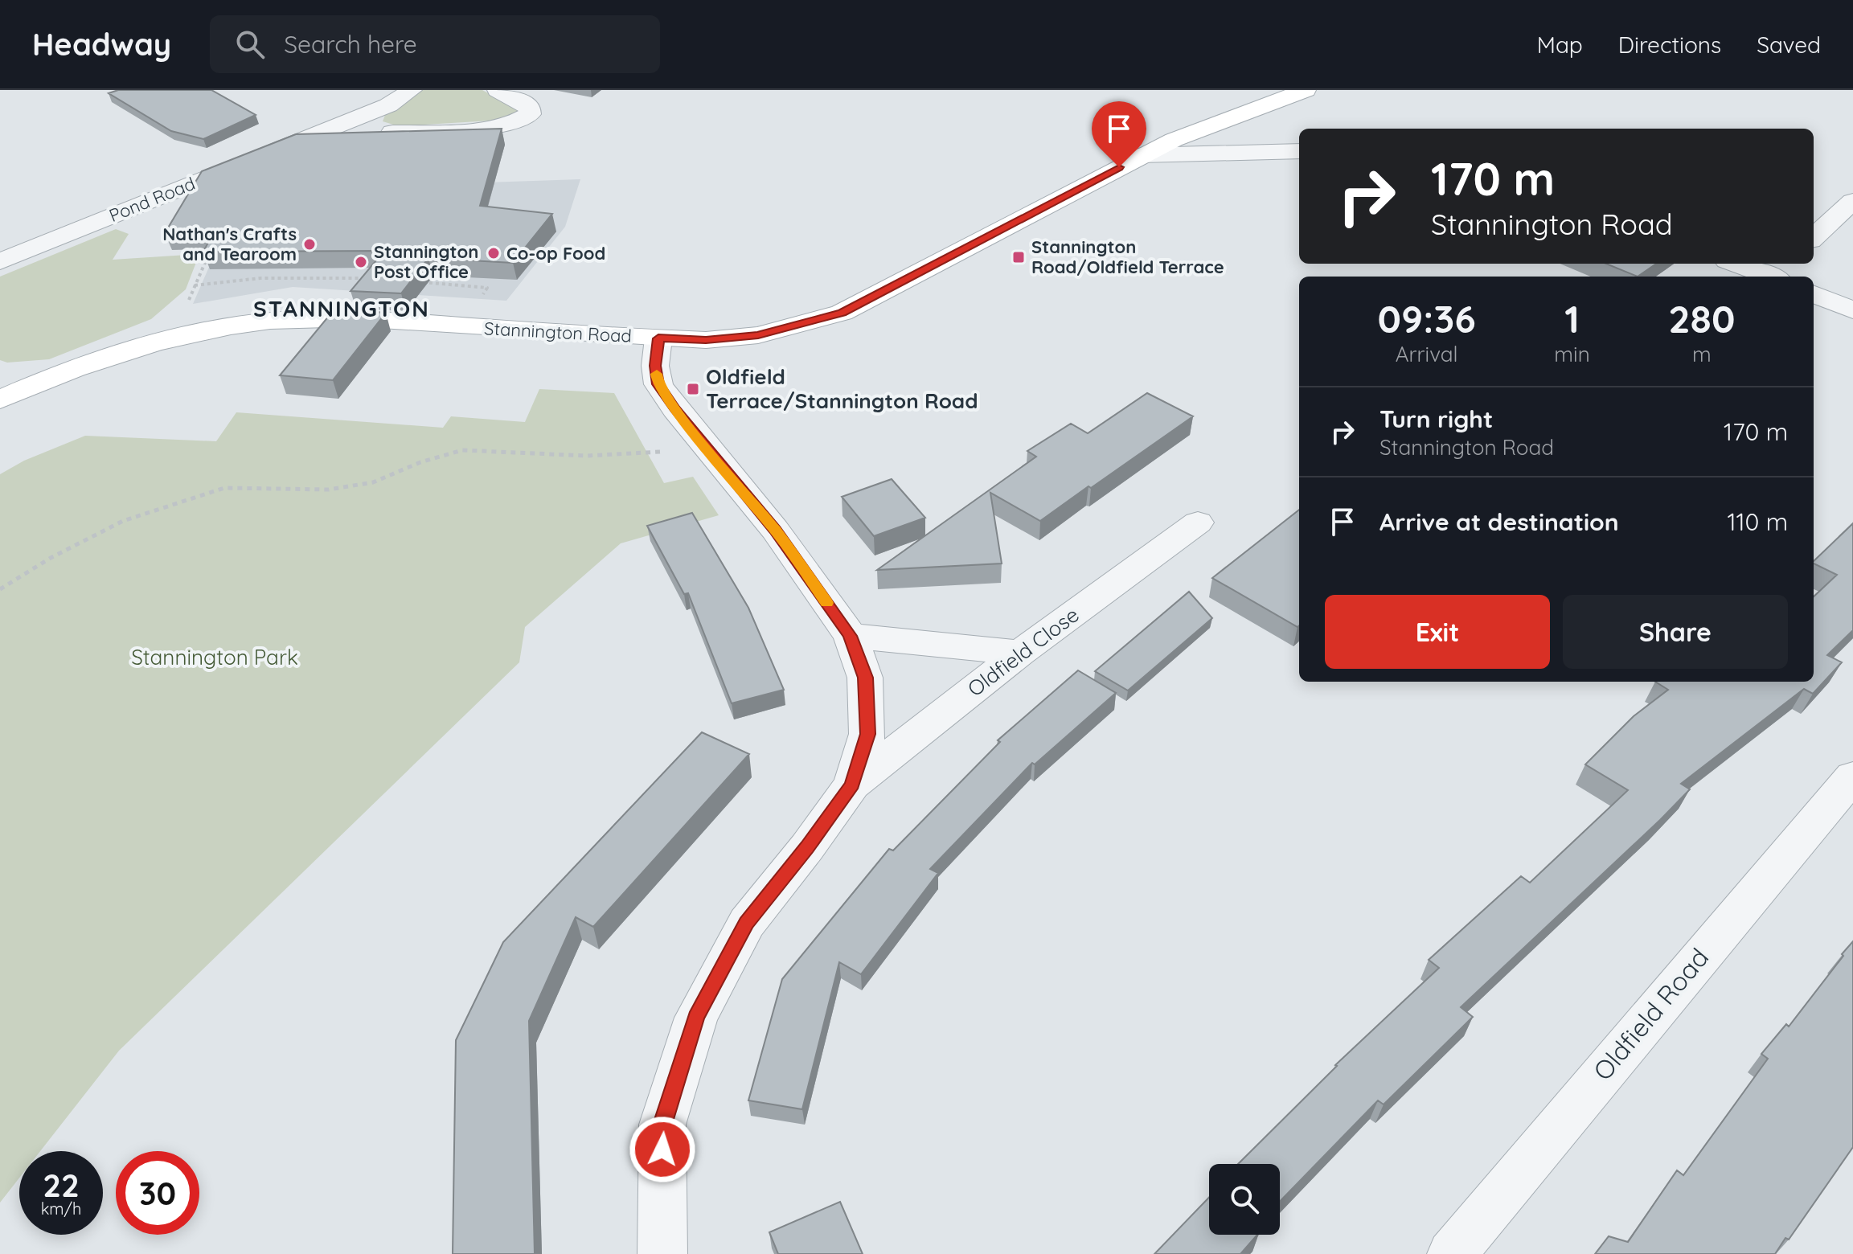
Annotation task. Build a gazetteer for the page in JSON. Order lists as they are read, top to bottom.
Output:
{
  "streets": {
    "main road": ["Stannington Road"],
    "street": ["Pond Road", "Oldfield Close", "Oldfield Road"]
  },
  "districts": ["STANNINGTON"],
  "parks": ["Stannington Park"],
  "places": {
    "other": ["Nathan's Crafts and Tearoom", "Co-op Food", "Stannington Post Office"],
    "transit": ["Stannington Road/Oldfield Terrace", "Oldfield Terrace/Stannington Road"]
  },
  "page": {
    "header": "Headway",
    "search": "Search here",
    "nav": ["Map", "Directions", "Saved"],
    "turn": ["170 m", "Stannington Road"],
    "eta": [
      "09:36",
      "Arrival",
      "1",
      "min",
      "280",
      "m"
    ],
    "list": [
      {
        "name": "Turn right",
        "note": "Stannington Road",
        "value": "170 m"
      },
      {
        "name": "Arrive at destination",
        "value": "110 m"
      }
    ],
    "buttons": ["Exit", "Share"],
    "speed": "22 km/h",
    "limit": "30"
  }
}
